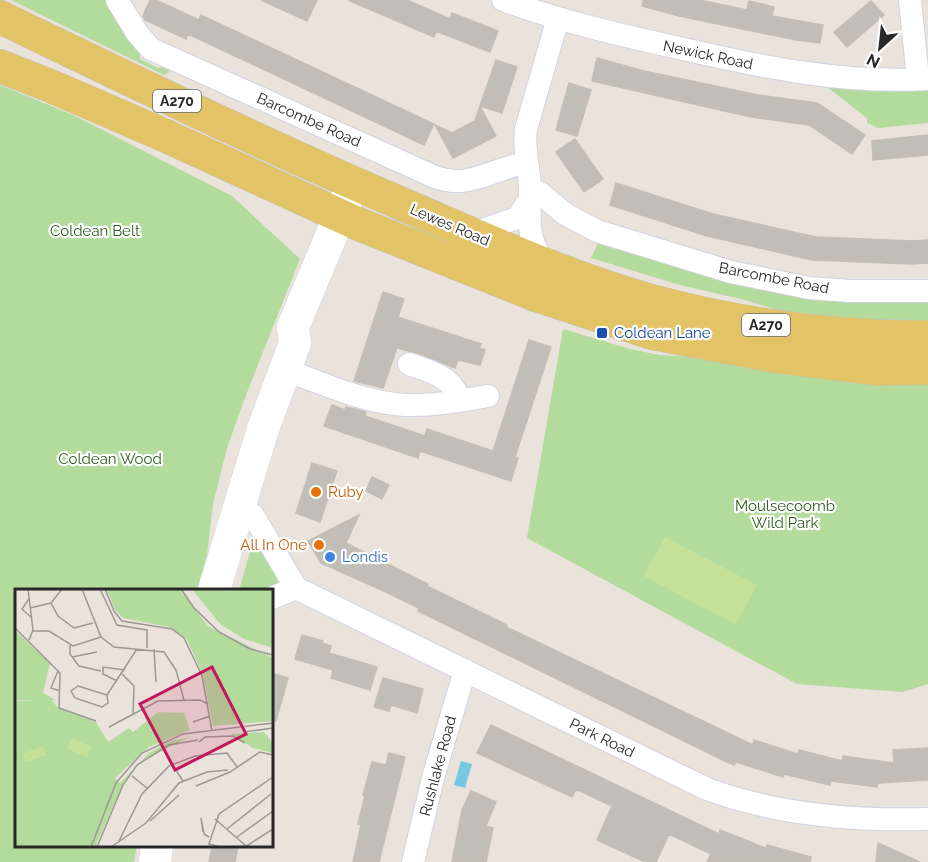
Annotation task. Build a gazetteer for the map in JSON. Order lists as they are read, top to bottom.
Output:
{
  "streets": {
    "main road": ["A270", "Lewes Road"],
    "street": [
      "Newick Road",
      "Barcombe Road",
      "Park Road",
      "Rushlake Road"
    ]
  },
  "crossings": [
    ["Park Road", "Rushlake Road"]
  ],
  "parks": ["Coldean Belt", "Coldean Wood", "Moulsecoomb Wild Park"],
  "places": {
    "transit": ["Coldean Lane"],
    "other": ["Ruby", "All In One", "Londis"]
  },
  "north": "bottom left"
}
